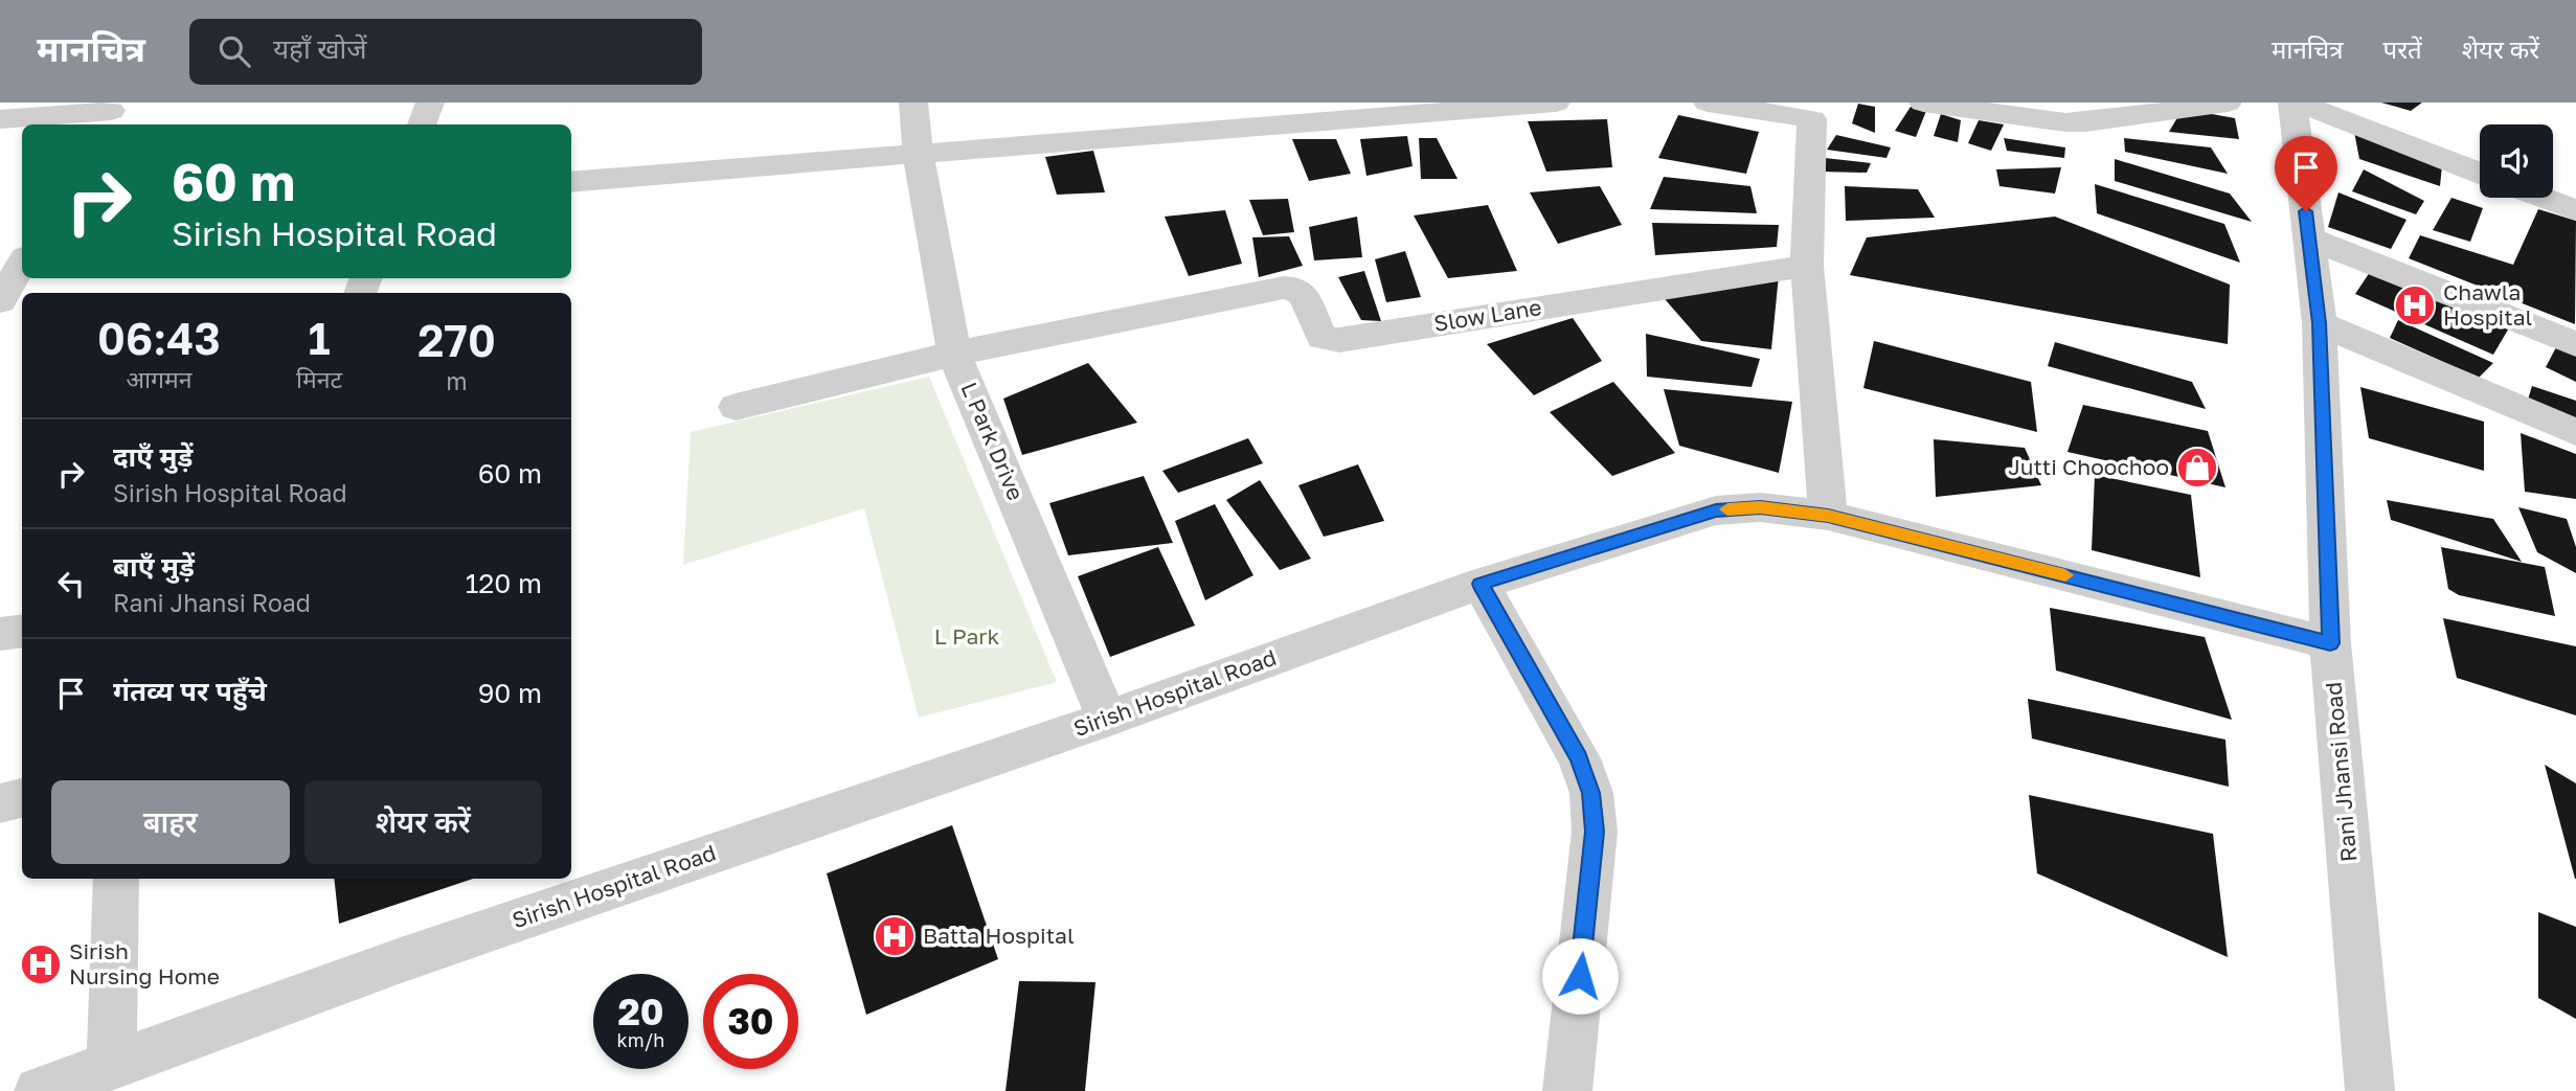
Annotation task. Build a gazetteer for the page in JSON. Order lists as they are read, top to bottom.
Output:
{
  "streets": {
    "street": [
      "Slow Lane",
      "L Park Drive",
      "Sirish Hospital Road",
      "Rani Jhansi Road"
    ]
  },
  "crossings": [
    ["Slow Lane", "L Park Drive"],
    ["L Park Drive", "Sirish Hospital Road"],
    ["Sirish Hospital Road", "Rani Jhansi Road"]
  ],
  "parks": ["L Park"],
  "places": {
    "hospital": ["Chawla Hospital", "Batta Hospital", "Sirish Nursing Home"],
    "shop": ["Jutti Choochoo"]
  },
  "page": {
    "header": "मानचित्र",
    "search": "यहाँ खोजें",
    "nav": ["मानचित्र", "परतें", "शेयर करें"],
    "turn": ["60 m", "Sirish Hospital Road"],
    "eta": [
      "06:43",
      "आगमन",
      "1",
      "मिनट",
      "270",
      "m"
    ],
    "list": [
      {
        "name": "दाएँ मुड़ें",
        "note": "Sirish Hospital Road",
        "value": "60 m"
      },
      {
        "name": "बाएँ मुड़ें",
        "note": "Rani Jhansi Road",
        "value": "120 m"
      },
      {
        "name": "गंतव्य पर पहुँचे",
        "value": "90 m"
      }
    ],
    "buttons": ["बाहर", "शेयर करें"],
    "speed": "20 km/h",
    "limit": "30"
  }
}
